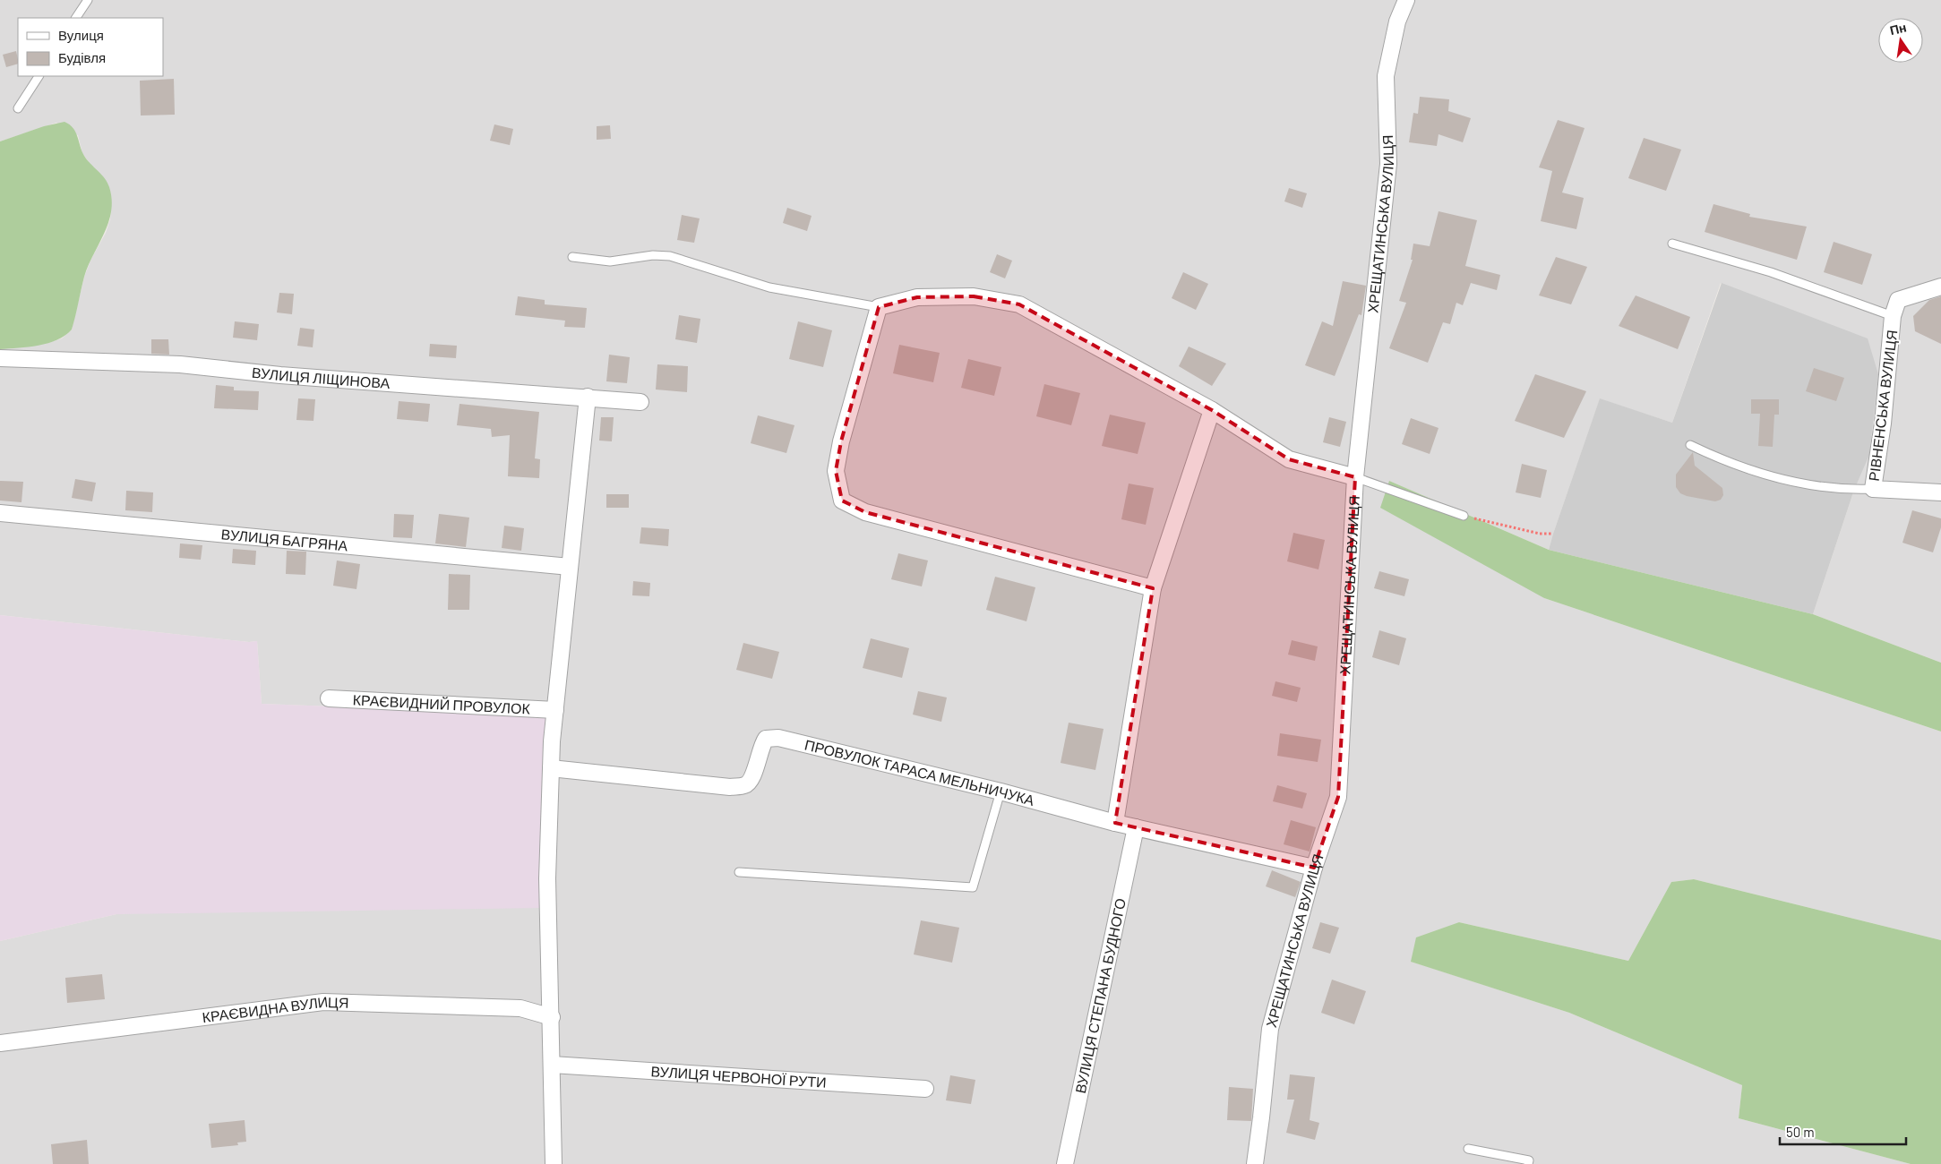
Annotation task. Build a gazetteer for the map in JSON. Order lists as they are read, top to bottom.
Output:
{
  "streets": {
    "street": [
      "ХРЕЩАТИНСЬКА ВУЛИЦЯ",
      "ВУЛИЦЯ ЛІЩИНОВА",
      "РІВНЕНСЬКА ВУЛИЦЯ",
      "ВУЛИЦЯ БАГРЯНА",
      "КРАЄВИДНИЙ ПРОВУЛОК",
      "ПРОВУЛОК ТАРАСА МЕЛЬНИЧУКА",
      "ВУЛИЦЯ СТЕПАНА БУДНОГО",
      "КРАЄВИДНА ВУЛИЦЯ",
      "ВУЛИЦЯ ЧЕРВОНОЇ РУТИ"
    ]
  },
  "crossings": [
    ["ХРЕЩАТИНСЬКА ВУЛИЦЯ", "ПРОВУЛОК ТАРАСА МЕЛЬНИЧУКА"],
    ["ПРОВУЛОК ТАРАСА МЕЛЬНИЧУКА", "ВУЛИЦЯ СТЕПАНА БУДНОГО"]
  ],
  "legend": ["Вулиця", "Будівля"],
  "scale_bar": "50 m",
  "north": "top"
}
